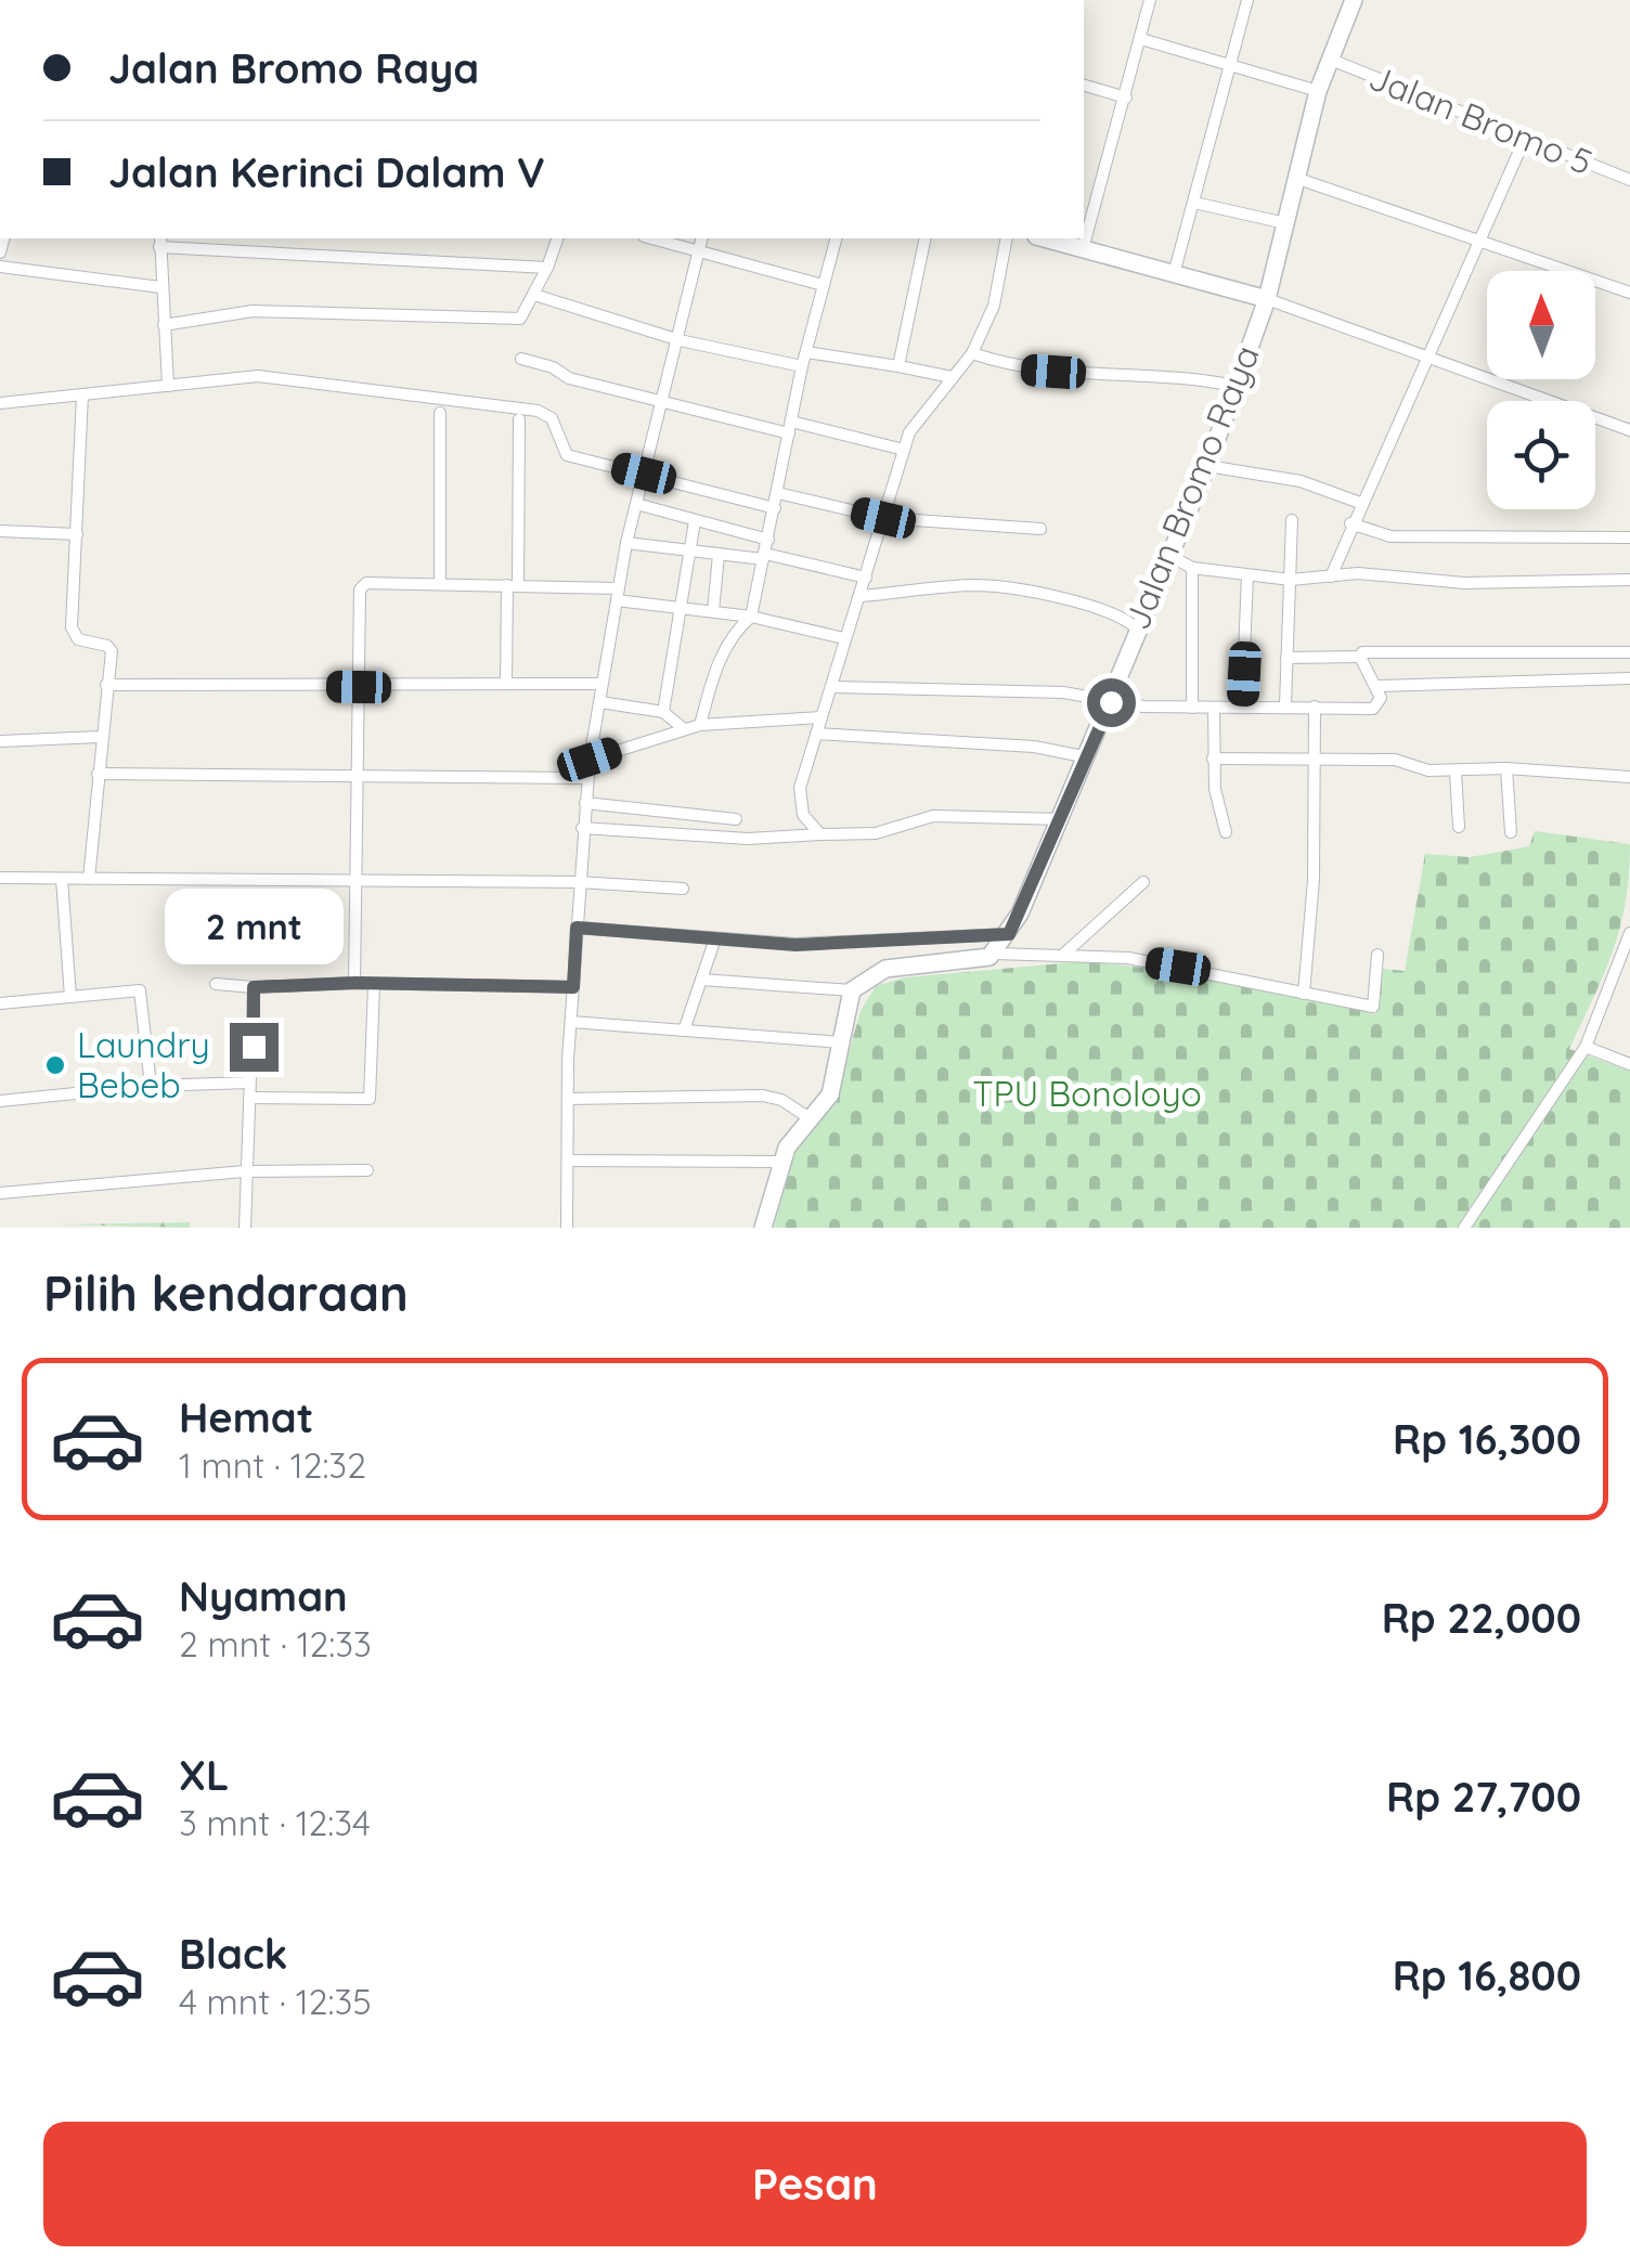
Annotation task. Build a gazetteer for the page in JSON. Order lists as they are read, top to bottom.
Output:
{
  "streets": {
    "main road": ["Jalan Bromo Raya"],
    "street": ["Jalan Bromo 5"]
  },
  "crossings": [
    ["Jalan Bromo 5", "Jalan Bromo Raya"]
  ],
  "parks": ["TPU Bonoloyo"],
  "places": ["Laundry Bebeb"],
  "north": "top",
  "page": {
    "banner": ["Jalan Bromo Raya", "Jalan Kerinci Dalam V"],
    "bubble": "2 mnt",
    "heading": "Pilih kendaraan",
    "list": [
      {
        "name": "Hemat",
        "note": "1 mnt · 12:32",
        "value": "Rp 16,300"
      },
      {
        "name": "Nyaman",
        "note": "2 mnt · 12:33",
        "value": "Rp 22,000"
      },
      {
        "name": "XL",
        "note": "3 mnt · 12:34",
        "value": "Rp 27,700"
      },
      {
        "name": "Black",
        "note": "4 mnt · 12:35",
        "value": "Rp 16,800"
      }
    ],
    "buttons": "Pesan"
  }
}
